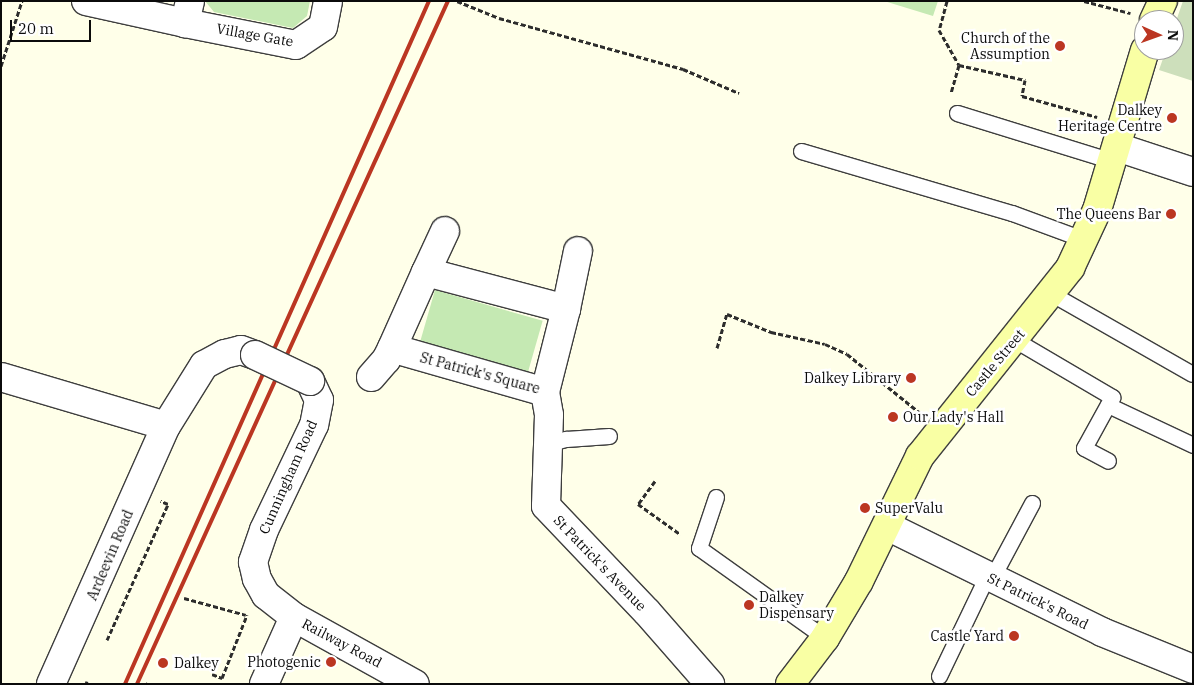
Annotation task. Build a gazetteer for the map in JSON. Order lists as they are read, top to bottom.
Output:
{
  "streets": {
    "main road": ["Castle Street"],
    "street": [
      "Village Gate",
      "St Patrick's Square",
      "Cunningham Road",
      "Ardeevin Road",
      "St Patrick's Avenue",
      "St Patrick's Road",
      "Railway Road"
    ]
  },
  "crossings": [
    ["Castle Street", "St Patrick's Road"],
    ["St Patrick's Square", "St Patrick's Avenue"],
    ["Cunningham Road", "Ardeevin Road"],
    ["Cunningham Road", "Railway Road"]
  ],
  "places": [
    "Church of the Assumption",
    "Dalkey Heritage Centre",
    "The Queens Bar",
    "Dalkey Library",
    "Our Lady's Hall",
    "SuperValu",
    "Dalkey Dispensary",
    "Castle Yard",
    "Photogenic",
    "Dalkey"
  ],
  "scale_bar": "20 m",
  "north": "right"
}
